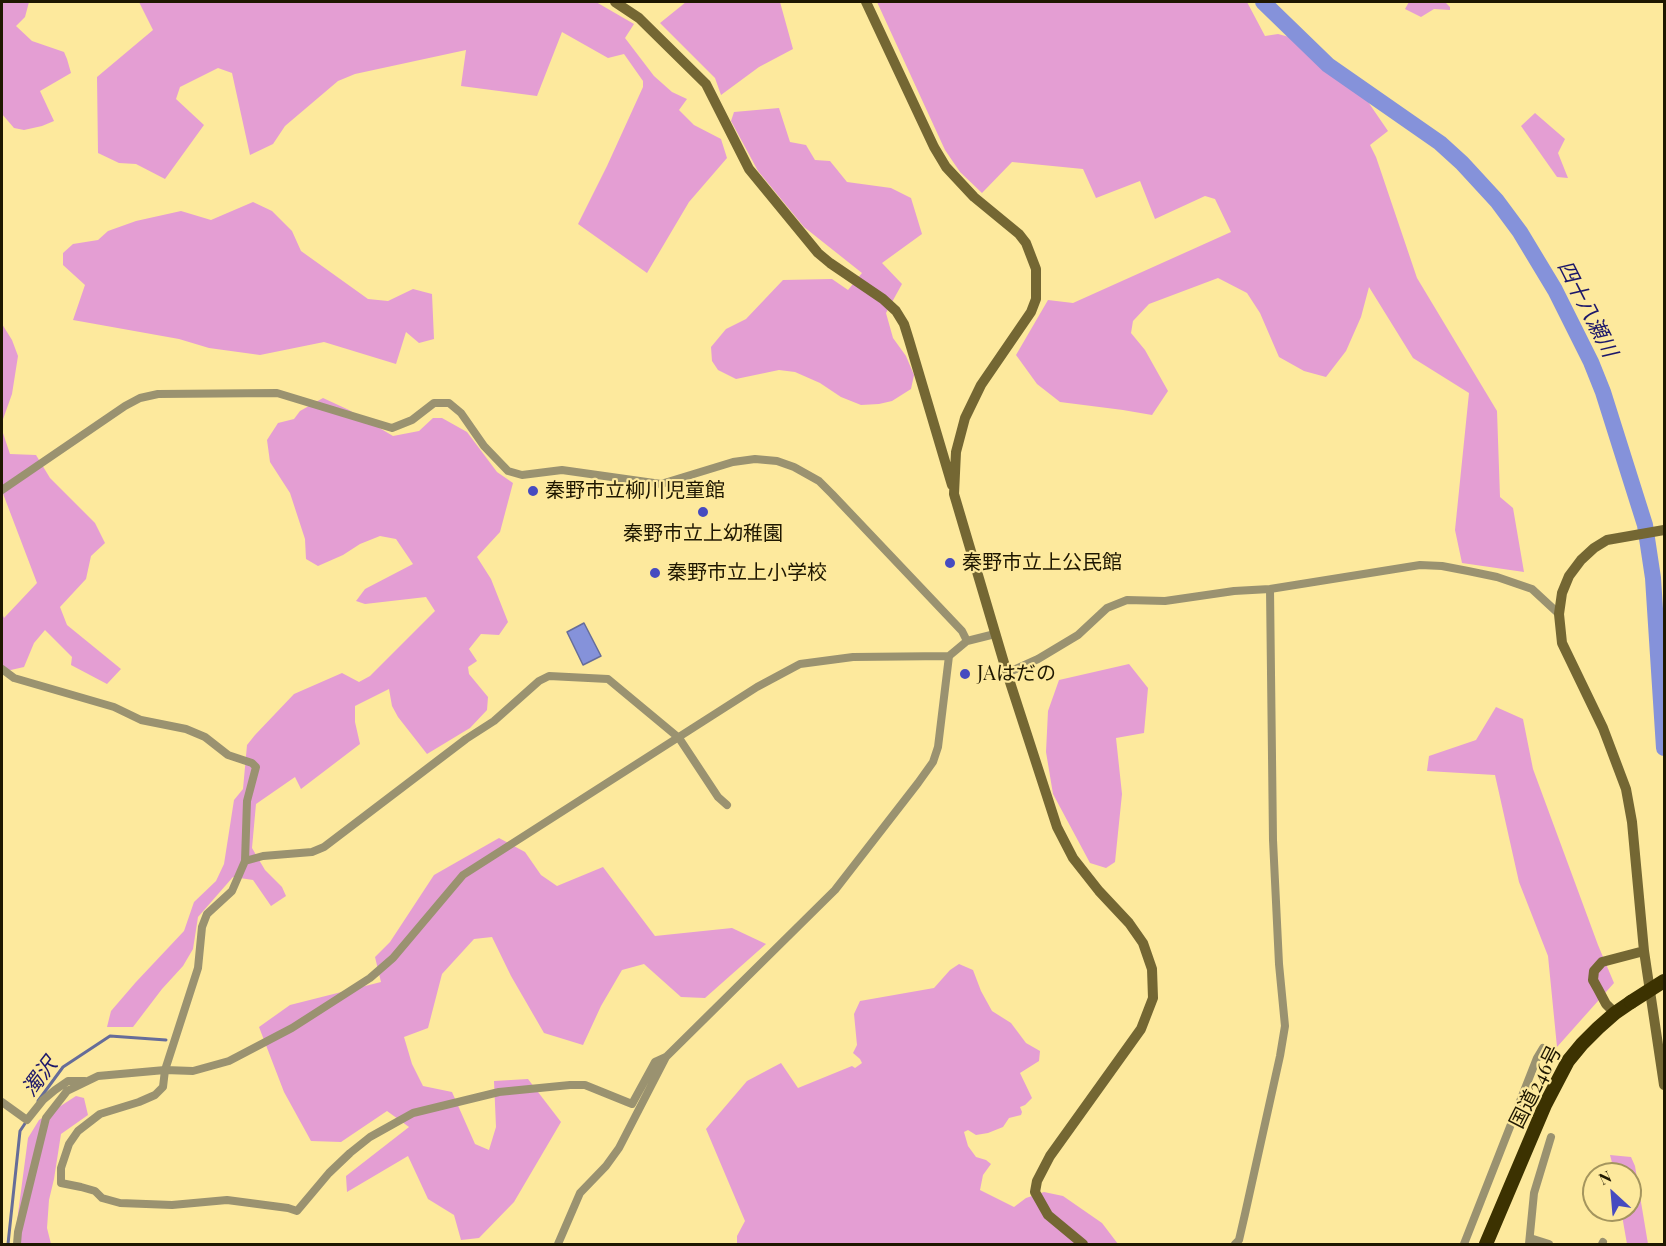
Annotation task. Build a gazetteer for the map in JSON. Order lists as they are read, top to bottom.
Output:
{
  "streets": {
    "highway": ["国道246号"]
  },
  "water": ["四十八瀬川", "濁沢"],
  "places": [
    "秦野市立柳川児童館",
    "秦野市立上幼稚園",
    "秦野市立上公民館",
    "秦野市立上小学校",
    "JAはだの"
  ],
  "north": "top left"
}
